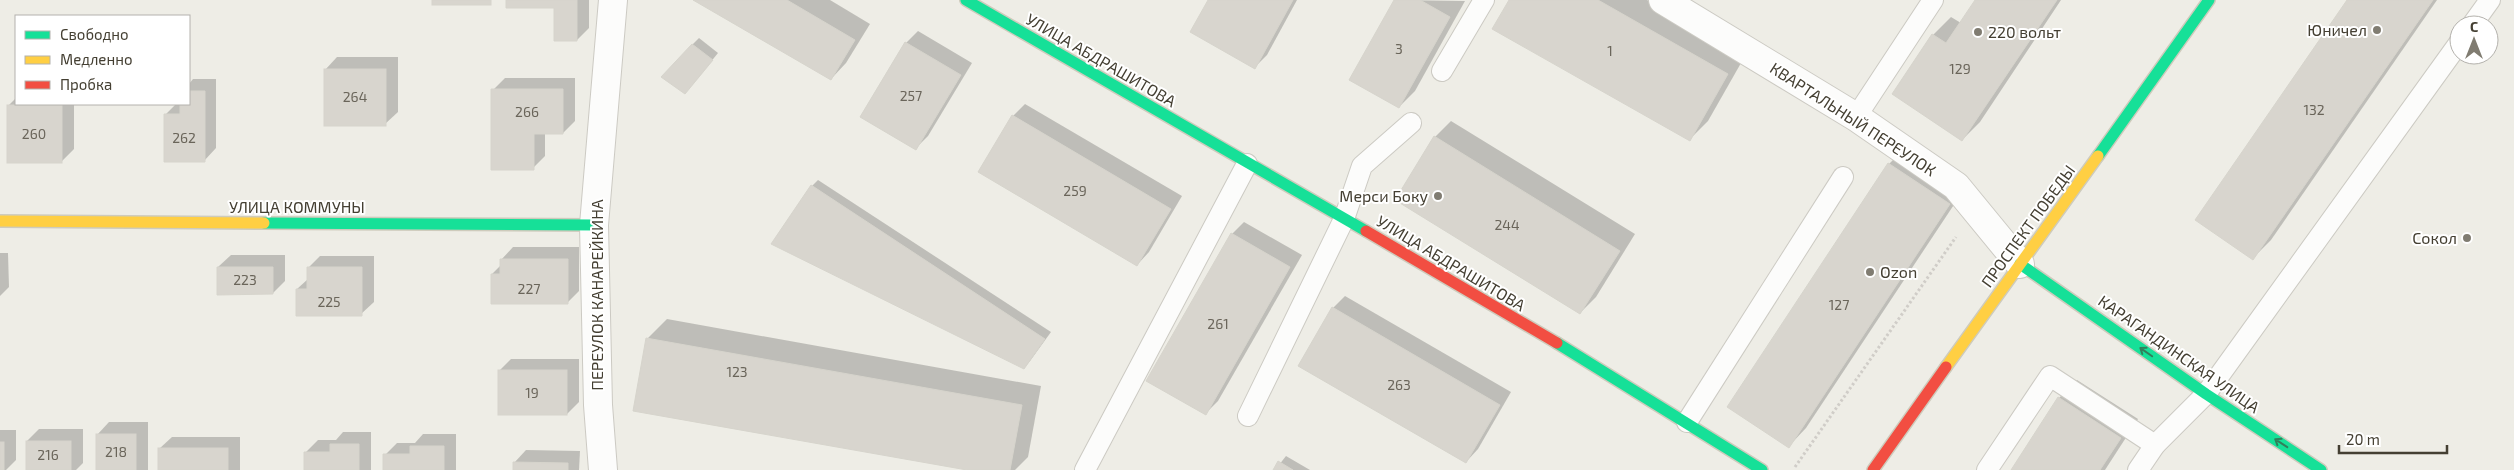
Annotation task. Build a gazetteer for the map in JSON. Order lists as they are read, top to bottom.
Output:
{
  "streets": {
    "street": [
      "УЛИЦА АБДРАШИТОВА",
      "КВАРТАЛЬНЫЙ ПЕРЕУЛОК",
      "УЛИЦА КОММУНЫ",
      "ПРОСПЕКТ ПОБЕДЫ",
      "ПЕРЕУЛОК КАНАРЕЙКИНА",
      "КАРАГАНДИНСКАЯ УЛИЦА"
    ]
  },
  "crossings": [
    ["КВАРТАЛЬНЫЙ ПЕРЕУЛОК", "ПРОСПЕКТ ПОБЕДЫ"],
    ["КВАРТАЛЬНЫЙ ПЕРЕУЛОК", "КАРАГАНДИНСКАЯ УЛИЦА"],
    ["УЛИЦА КОММУНЫ", "ПЕРЕУЛОК КАНАРЕЙКИНА"],
    ["ПРОСПЕКТ ПОБЕДЫ", "КАРАГАНДИНСКАЯ УЛИЦА"]
  ],
  "one_way": ["КАРАГАНДИНСКАЯ УЛИЦА"],
  "places": [
    "Юничел",
    "220 вольт",
    "Мерси Боку",
    "Сокол",
    "Ozon"
  ],
  "house_numbers": [
    "3",
    "1",
    "129",
    "257",
    "264",
    "132",
    "266",
    "260",
    "262",
    "259",
    "244",
    "223",
    "227",
    "225",
    "127",
    "261",
    "123",
    "263",
    "19",
    "218",
    "216"
  ],
  "legend": ["Свободно", "Медленно", "Пробка"],
  "scale_bar": "20 m",
  "north": "top"
}
